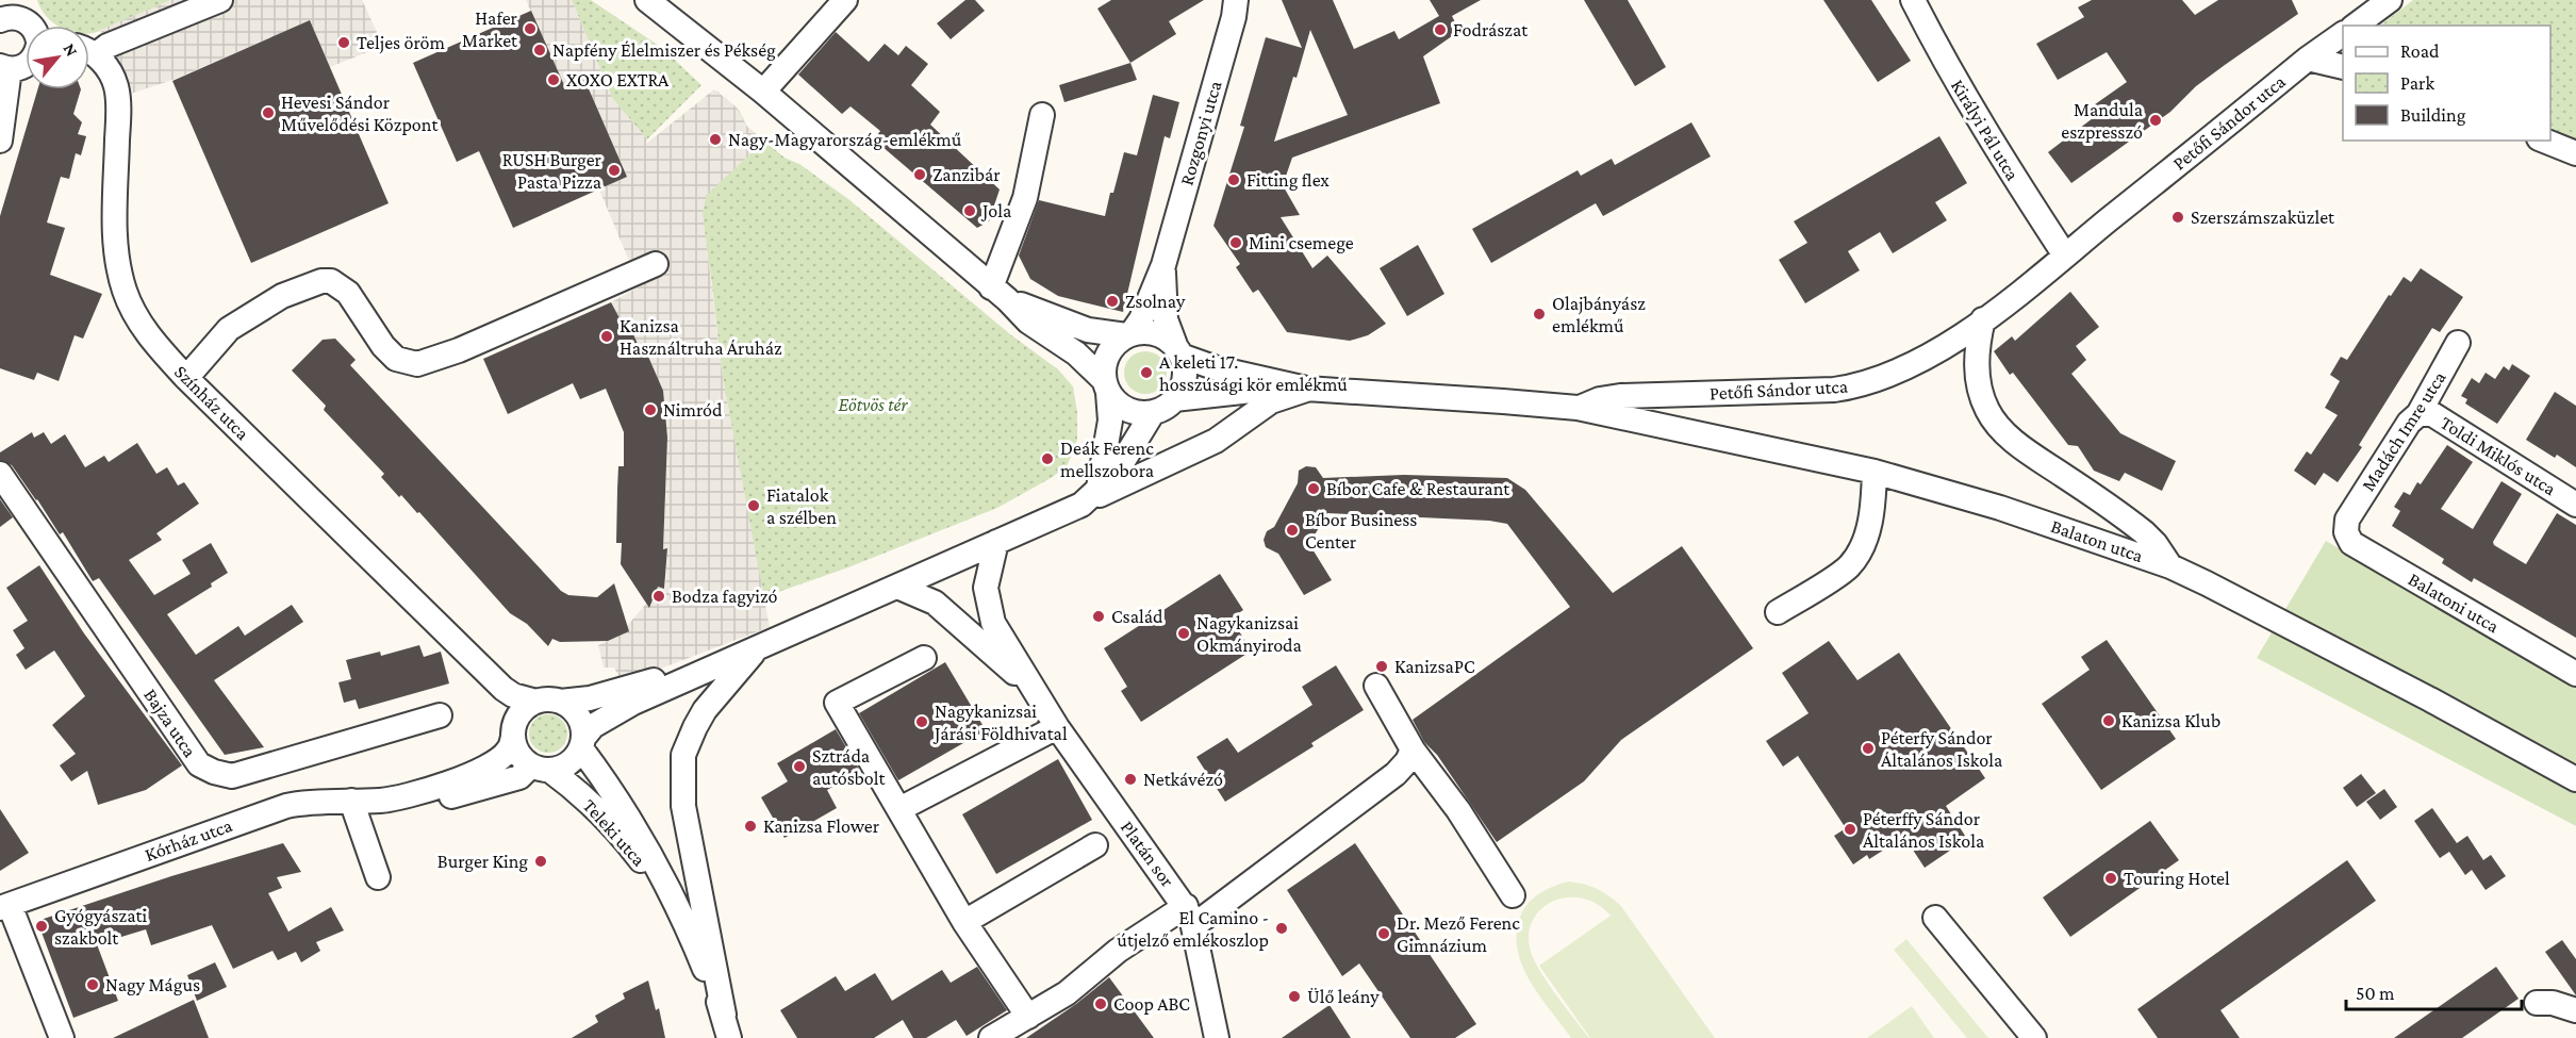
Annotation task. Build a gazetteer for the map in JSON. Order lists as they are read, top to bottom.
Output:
{
  "streets": {
    "street": [
      "Petőfi Sándor utca",
      "Királyi Pál utca",
      "Rozgonyi utca",
      "Színház utca",
      "Madách Imre utca",
      "Toldi Miklós utca",
      "Balaton utca",
      "Balatoni utca",
      "Bajza utca",
      "Teleki utca",
      "Kórház utca",
      "Platán sor"
    ]
  },
  "crossings": [
    ["Petőfi Sándor utca", "Királyi Pál utca"],
    ["Petőfi Sándor utca", "Rozgonyi utca"],
    ["Petőfi Sándor utca", "Balaton utca"],
    ["Színház utca", "Teleki utca"],
    ["Színház utca", "Kórház utca"],
    ["Madách Imre utca", "Toldi Miklós utca"],
    ["Madách Imre utca", "Balatoni utca"],
    ["Teleki utca", "Kórház utca"]
  ],
  "parks": ["Eötvös tér"],
  "places": [
    "Hafer Market",
    "Fodrászat",
    "Teljes öröm",
    "Napfény Élelmiszer és Pékség",
    "XOXO EXTRA",
    "Hevesi Sándor Művelődési Központ",
    "Mandula eszpresszó",
    "Nagy-Magyarország-emlékmű",
    "RUSH Burger Pasta Pizza",
    "Zanzibár",
    "Fitting flex",
    "Jola",
    "Szerszámszaküzlet",
    "Mini csemege",
    "Zsolnay",
    "Olajbányász emlékmű",
    "Kanizsa Használtruha Áruház",
    "A keleti 17. hosszúsági kör emlékmű",
    "Nimród",
    "Deák Ferenc mellszobora",
    "Bíbor Cafe & Restaurant",
    "Fiatalok a szélben",
    "Bíbor Business Center",
    "Bodza fagyizó",
    "Család",
    "Nagykanizsai Okmányiroda",
    "KanizsaPC",
    "Kanizsa Klub",
    "Nagykanizsai Járási Földhivatal",
    "Péterfy Sándor Általános Iskola",
    "Sztráda autósbolt",
    "Netkávézó",
    "Kanizsa Flower",
    "Péterffy Sándor Általános Iskola",
    "Burger King",
    "Touring Hotel",
    "Gyógyászati szakbolt",
    "El Camino - útjelző emlékoszlop",
    "Dr. Mező Ferenc Gimnázium",
    "Nagy Mágus",
    "Ülő leány",
    "Coop ABC"
  ],
  "legend": ["Road", "Park", "Building"],
  "scale_bar": "50 m",
  "north": "top right"
}
